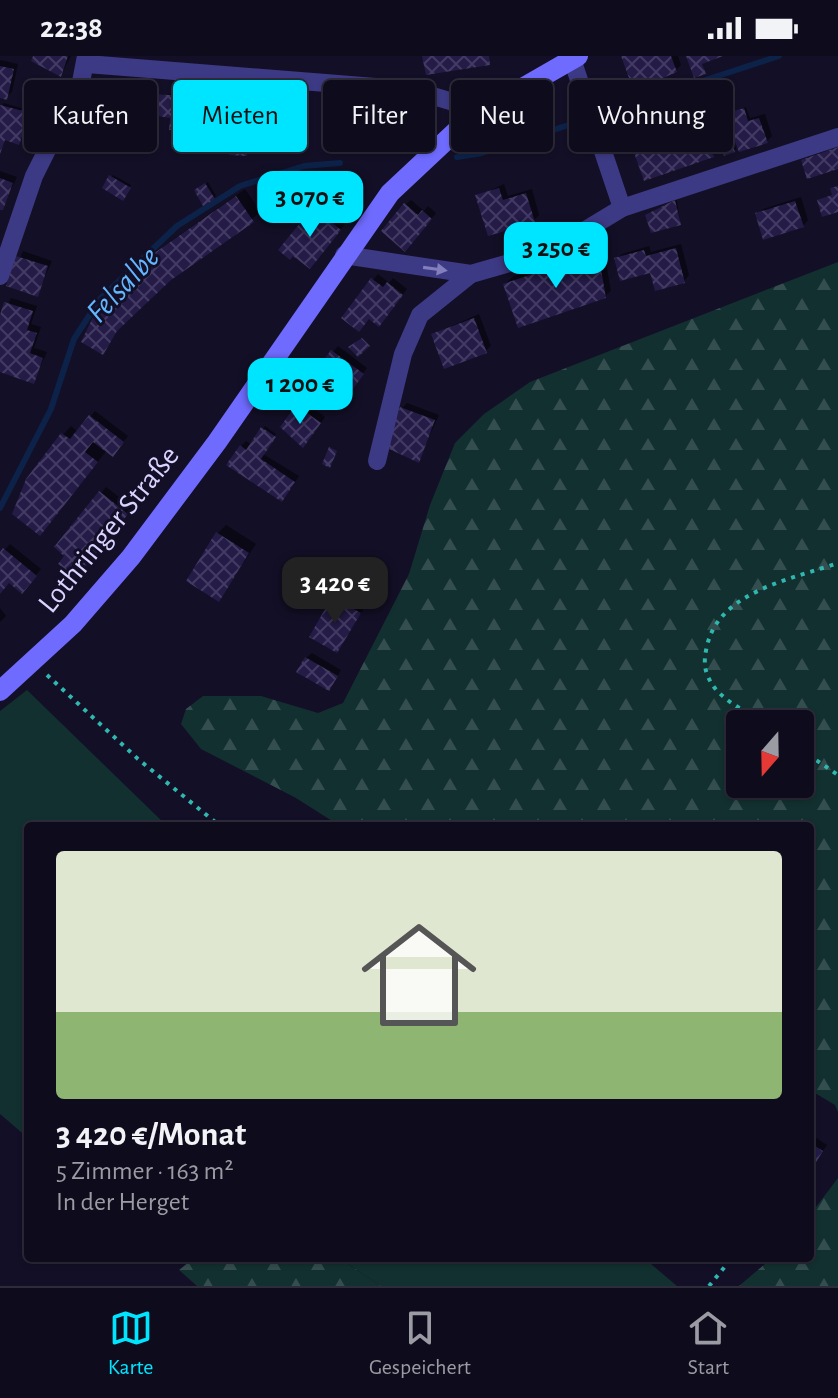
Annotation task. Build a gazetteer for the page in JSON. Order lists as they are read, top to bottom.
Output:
{
  "streets": {
    "main road": ["Lothringer Straße"]
  },
  "water": ["Felsalbe"],
  "north": "bottom",
  "page": {
    "status": "22:38",
    "chip": [
      "Kaufen",
      "Mieten",
      "Filter",
      "Neu",
      "Wohnung"
    ],
    "price": [
      "3 070 €",
      "3 250 €",
      "1 200 €",
      "3 420 €"
    ],
    "list": [
      {
        "name": "3 420 €/Monat",
        "note": "5 Zimmer · 163 m² · In der Herget"
      }
    ],
    "tabs": ["Karte", "Gespeichert", "Start"]
  }
}
